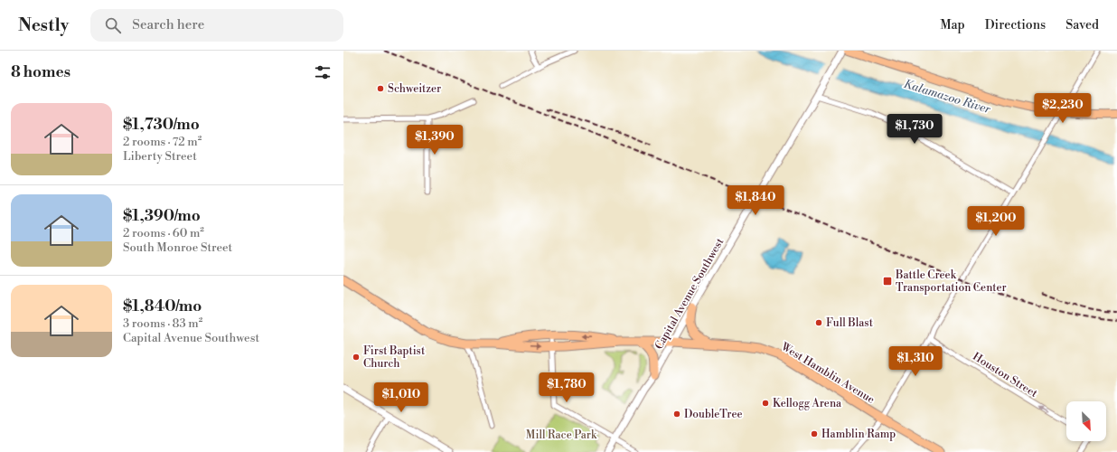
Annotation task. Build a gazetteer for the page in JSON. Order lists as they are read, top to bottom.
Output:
{
  "streets": {
    "highway": ["West Hamblin Avenue"],
    "street": ["Capital Avenue Southwest", "Houston Street"]
  },
  "crossings": [
    ["Capital Avenue Southwest", "West Hamblin Avenue"]
  ],
  "one_way": ["Houston Street"],
  "water": ["Kalamazoo River"],
  "parks": ["Mill Race Park"],
  "places": {
    "other": [
      "Schweitzer",
      "Full Blast",
      "First Baptist Church",
      "Kellogg Arena",
      "DoubleTree",
      "Hamblin Ramp"
    ],
    "transit": ["Battle Creek Transportation Center"]
  },
  "north": "bottom right",
  "page": {
    "header": "Nestly",
    "search": "Search here",
    "nav": ["Map", "Directions", "Saved"],
    "heading": "8 homes",
    "price": [
      "$2,230",
      "$1,730",
      "$1,390",
      "$1,840",
      "$1,200",
      "$1,310",
      "$1,780",
      "$1,010"
    ],
    "list": [
      {
        "name": "$1,730/mo",
        "note": "2 rooms · 72 m² · Liberty Street"
      },
      {
        "name": "$1,390/mo",
        "note": "2 rooms · 60 m² · South Monroe Street"
      },
      {
        "name": "$1,840/mo",
        "note": "3 rooms · 83 m² · Capital Avenue Southwest"
      }
    ]
  }
}
